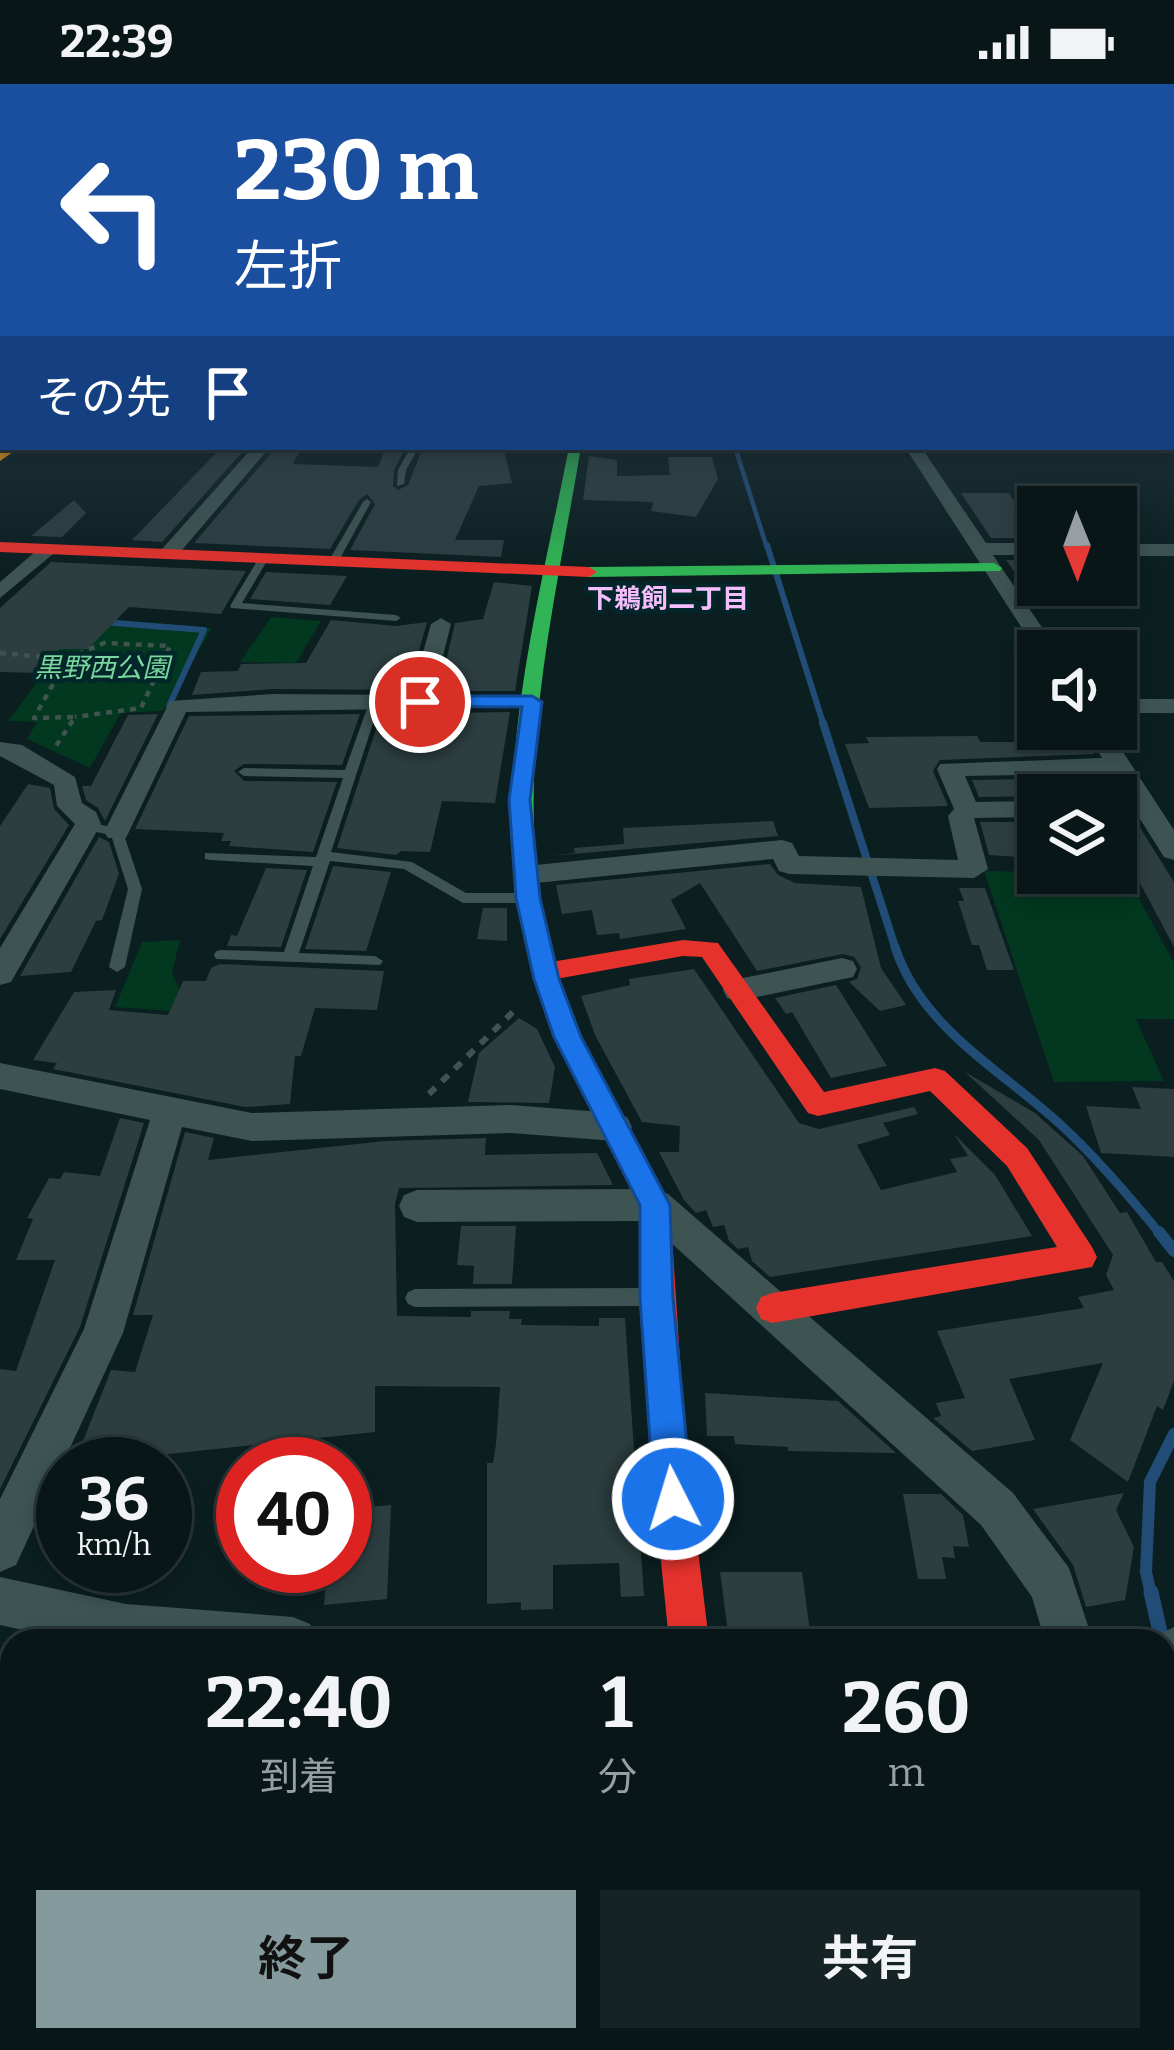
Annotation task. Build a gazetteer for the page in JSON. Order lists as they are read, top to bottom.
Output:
{
  "districts": ["下鵜飼二丁目"],
  "parks": ["黒野西公園"],
  "north": "bottom",
  "page": {
    "status": "22:39",
    "turn": ["230 m", "左折"],
    "then": "その先",
    "speed": "36 km/h",
    "limit": "40",
    "eta": [
      "22:40",
      "到着",
      "1",
      "分",
      "260",
      "m"
    ],
    "buttons": ["終了", "共有"]
  }
}
